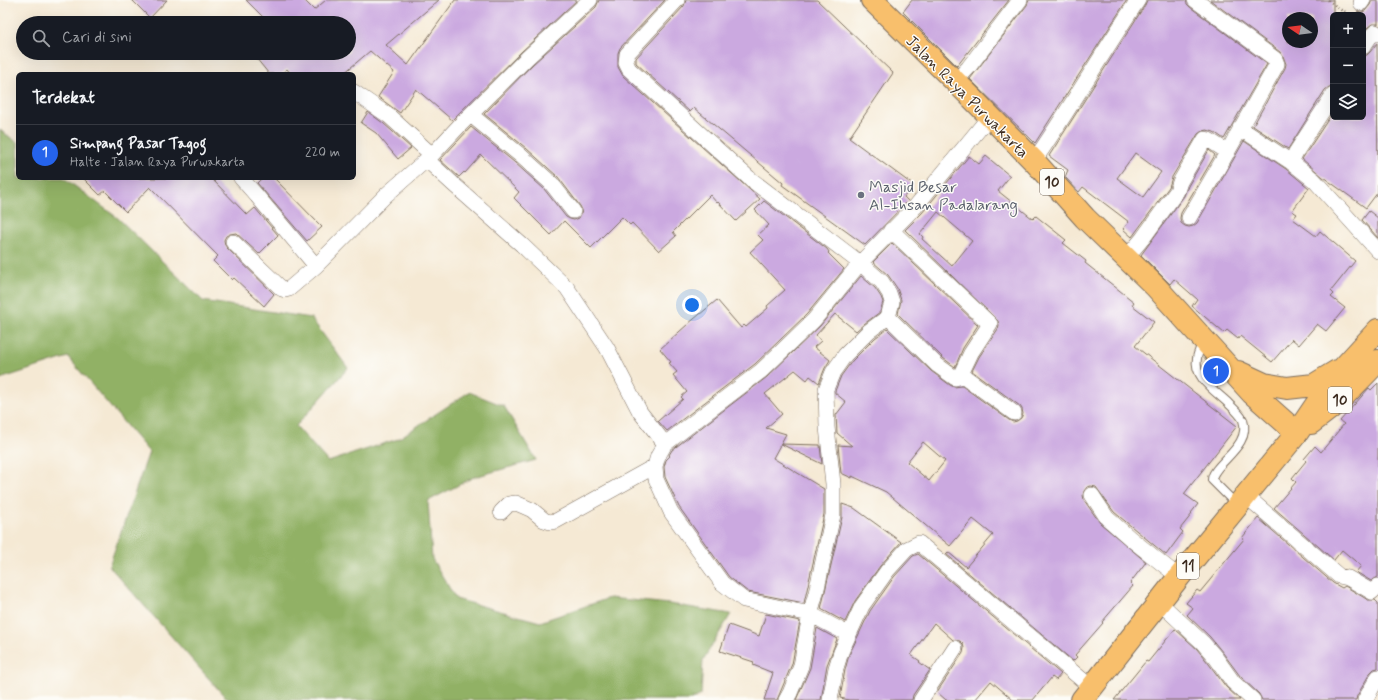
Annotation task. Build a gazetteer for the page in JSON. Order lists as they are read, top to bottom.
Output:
{
  "streets": {
    "highway": ["Jalan Raya Purwakarta", "10", "11"]
  },
  "crossings": [
    ["Jalan Raya Purwakarta", "10"],
    ["Jalan Raya Purwakarta", "11"],
    ["10", "11"]
  ],
  "places": ["Masjid Besar Al-Ihsan Padalarang"],
  "north": "left",
  "page": {
    "map_buttons": ["+", "−"],
    "search": "Cari di sini",
    "heading": "Terdekat",
    "list": [
      {
        "mark": "1",
        "name": "Simpang Pasar Tagog",
        "note": "Halte · Jalan Raya Purwakarta",
        "value": "220 m"
      }
    ],
    "pins": "1"
  }
}
